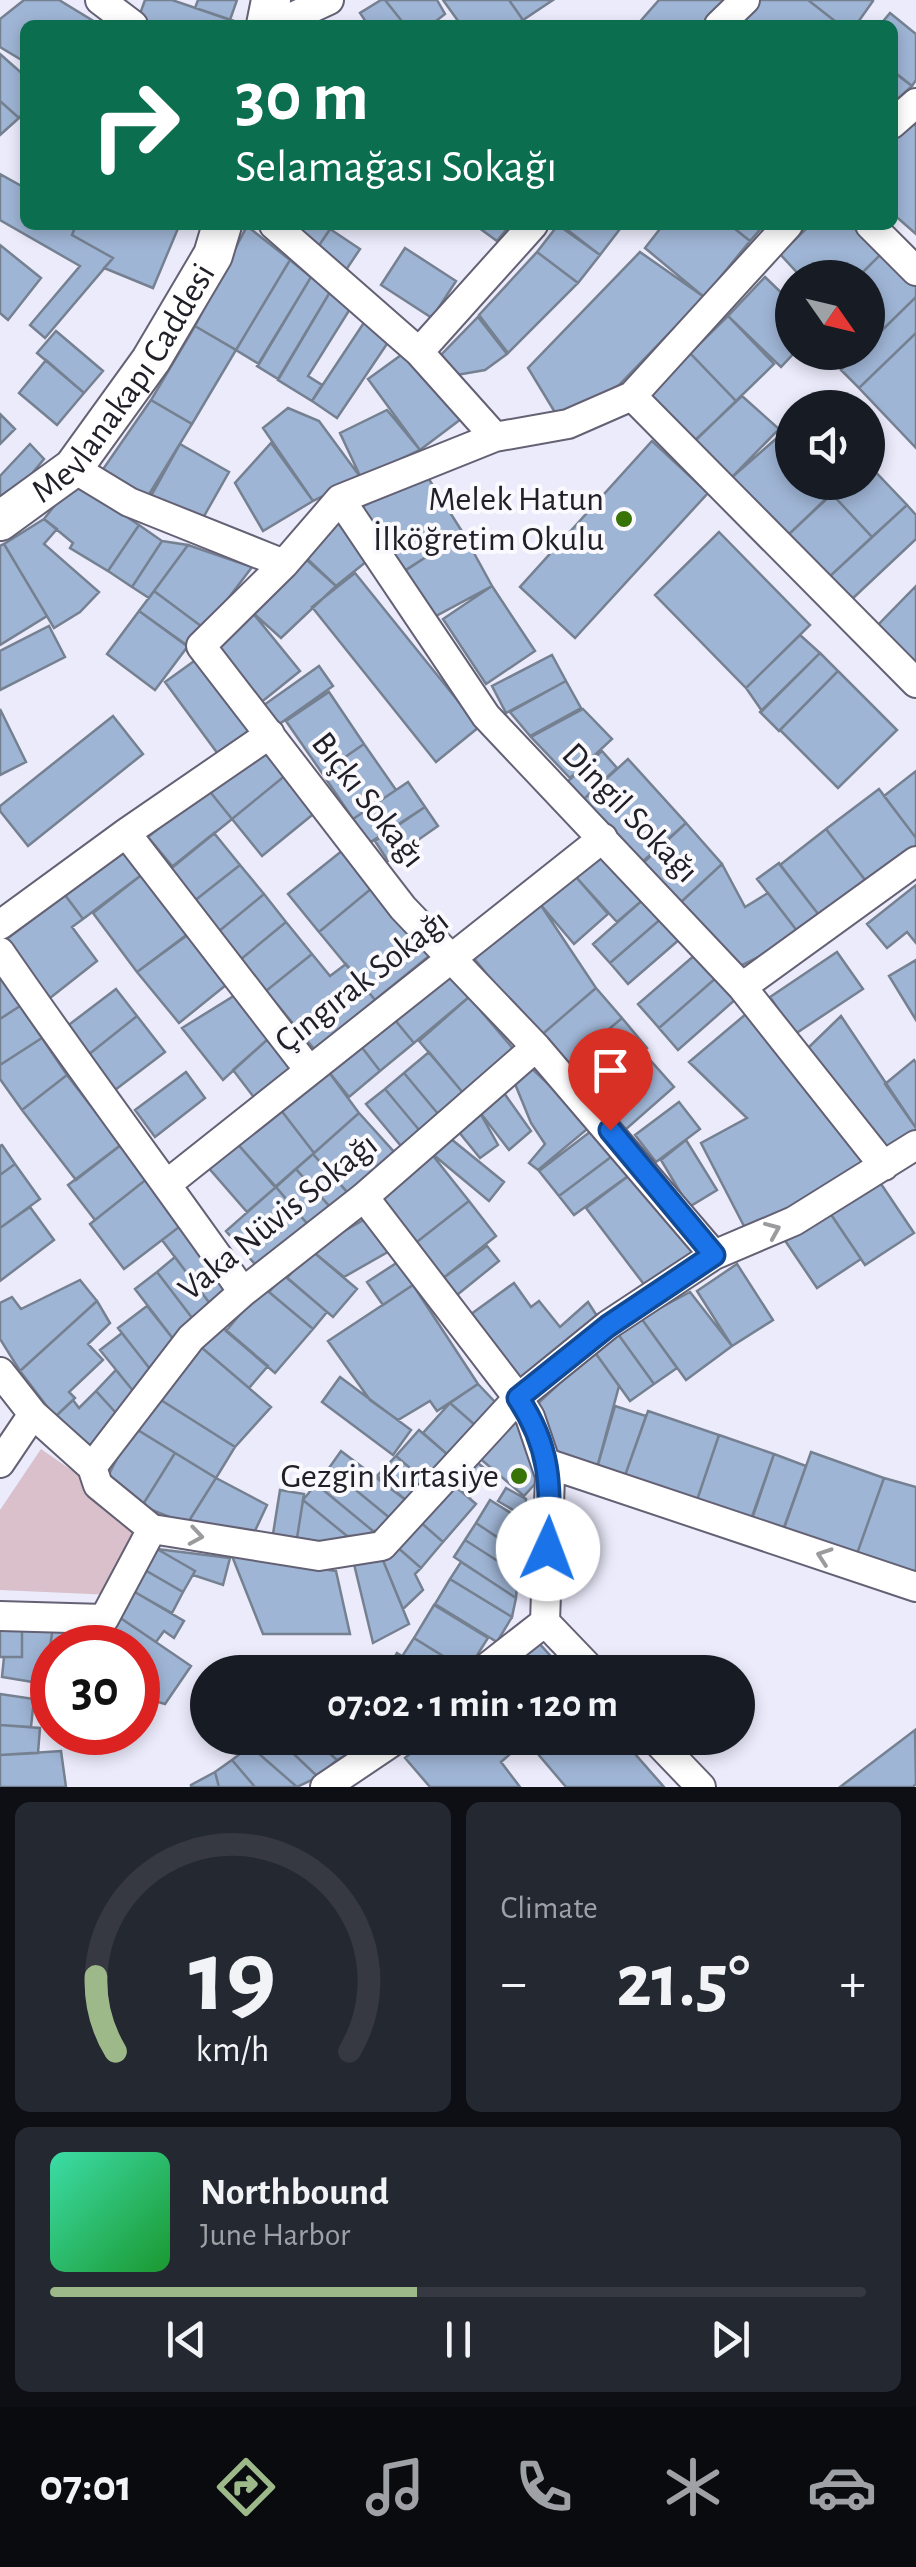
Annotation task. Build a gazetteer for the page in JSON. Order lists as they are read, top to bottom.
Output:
{
  "streets": {
    "main road": ["Mevlanakapı Caddesi"],
    "street": [
      "Bıçkı Sokağı",
      "Dingil Sokağı",
      "Çıngırak Sokağı",
      "Vaka Nüvis Sokağı"
    ]
  },
  "crossings": [
    ["Bıçkı Sokağı", "Çıngırak Sokağı"],
    ["Bıçkı Sokağı", "Vaka Nüvis Sokağı"],
    ["Dingil Sokağı", "Çıngırak Sokağı"]
  ],
  "places": ["Melek Hatun İlköğretim Okulu", "Gezgin Kırtasiye"],
  "north": "bottom right",
  "page": {
    "turn": ["30 m", "Selamağası Sokağı"],
    "limit": "30",
    "trip": "07:02 · 1 min · 120 m",
    "tile": "Climate",
    "heat": ["−", "21.5°", "+"],
    "song": ["Northbound", "June Harbor"],
    "tabs": "07:01",
    "gauge": ["19", "km/h"]
  }
}
